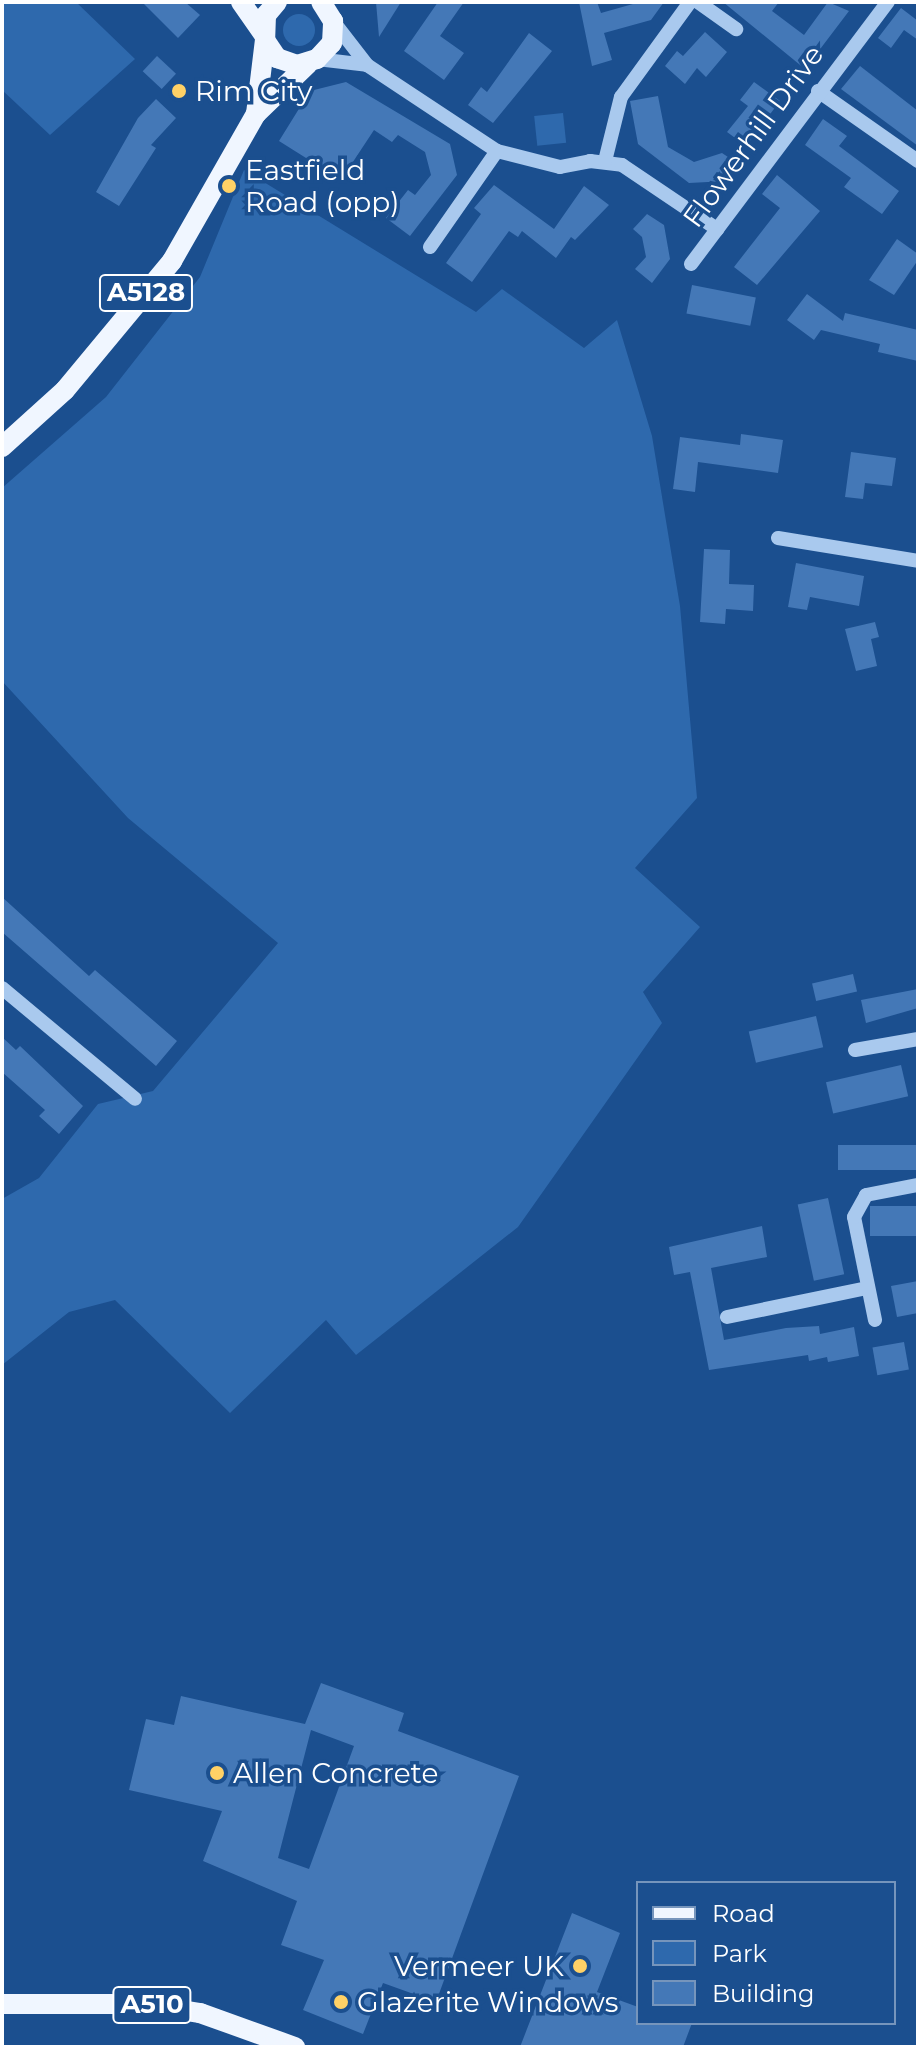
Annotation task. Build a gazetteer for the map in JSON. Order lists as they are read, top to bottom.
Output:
{
  "streets": {
    "main road": ["A5128", "A510"],
    "street": ["Flowerhill Drive"]
  },
  "places": [
    "Rim City",
    "Eastfield Road (opp)",
    "Allen Concrete",
    "Vermeer UK",
    "Glazerite Windows"
  ],
  "legend": ["Road", "Park", "Building"]
}
